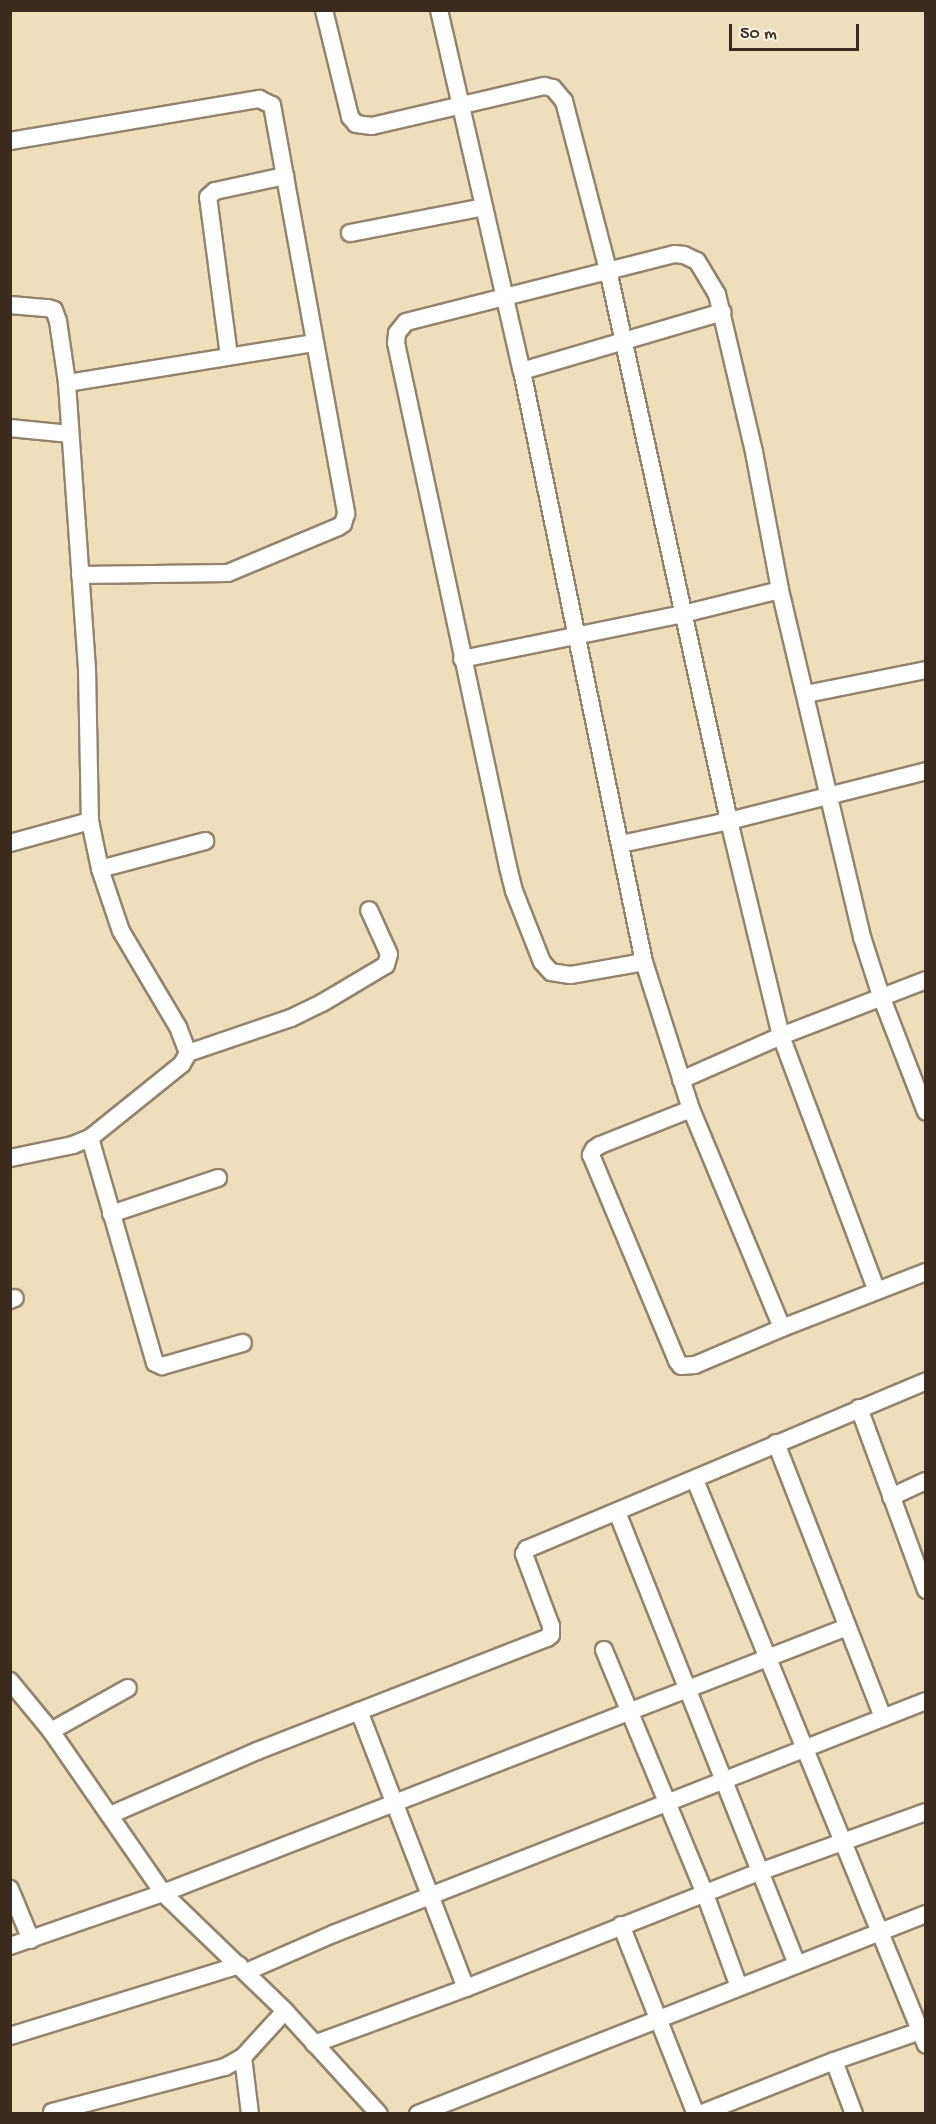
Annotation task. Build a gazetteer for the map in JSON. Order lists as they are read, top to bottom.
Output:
{
  "scale_bar": "50 m"
}
